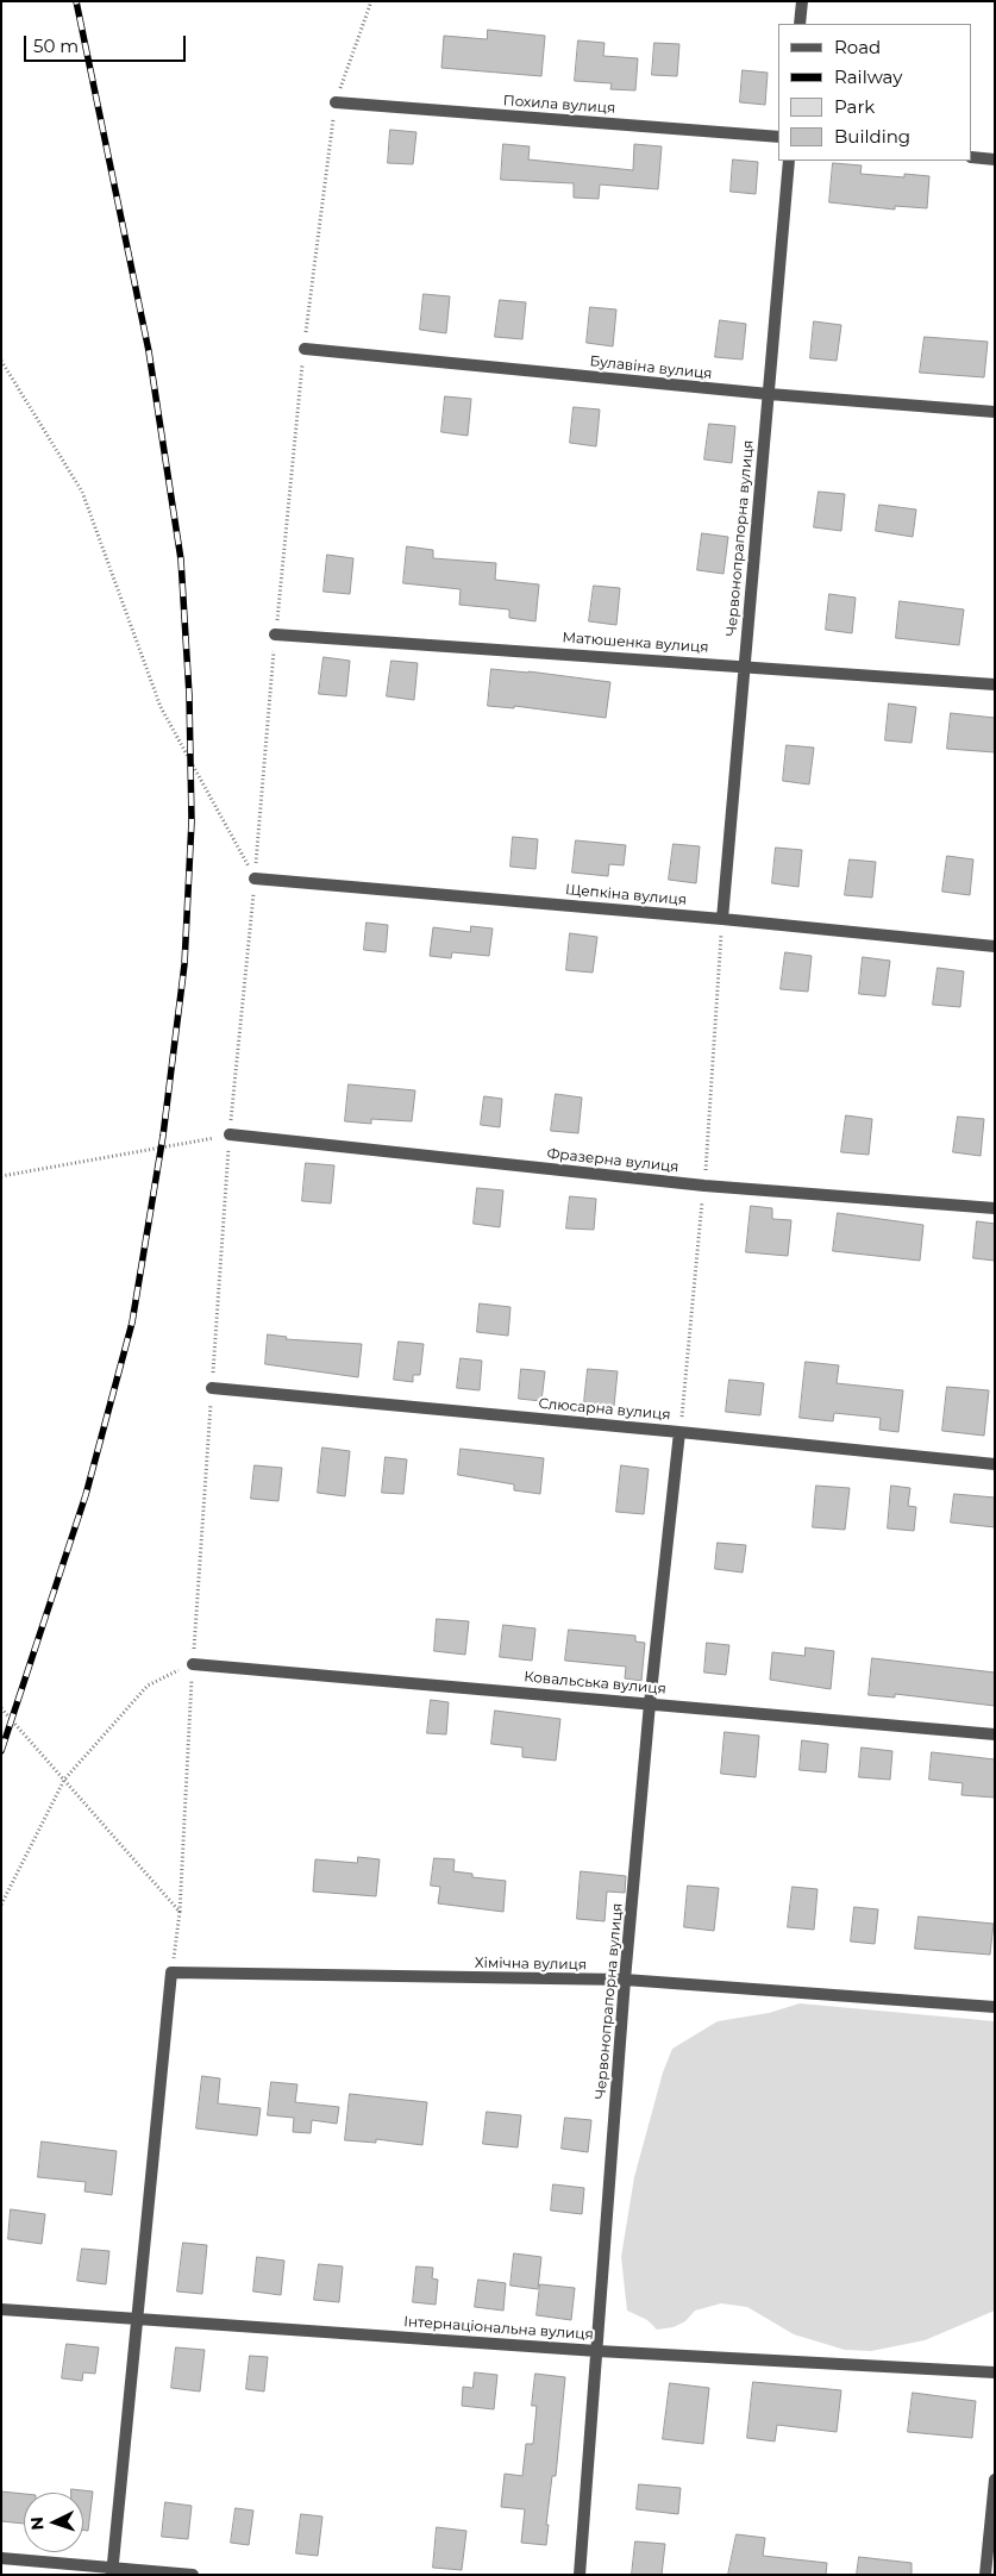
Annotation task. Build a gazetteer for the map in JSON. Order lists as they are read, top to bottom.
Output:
{
  "streets": {
    "street": [
      "Похила вулиця",
      "Булавіна вулиця",
      "Червонопрапорна вулиця",
      "Матюшенка вулиця",
      "Щепкіна вулиця",
      "Фразерна вулиця",
      "Слюсарна вулиця",
      "Ковальська вулиця",
      "Хімічна вулиця",
      "Інтернаціональна вулиця"
    ]
  },
  "crossings": [
    ["Булавіна вулиця", "Червонопрапорна вулиця"],
    ["Червонопрапорна вулиця", "Матюшенка вулиця"],
    ["Червонопрапорна вулиця", "Щепкіна вулиця"],
    ["Червонопрапорна вулиця", "Слюсарна вулиця"],
    ["Червонопрапорна вулиця", "Ковальська вулиця"],
    ["Червонопрапорна вулиця", "Хімічна вулиця"],
    ["Червонопрапорна вулиця", "Інтернаціональна вулиця"]
  ],
  "legend": [
    "Road",
    "Railway",
    "Park",
    "Building"
  ],
  "scale_bar": "50 m",
  "north": "left"
}
